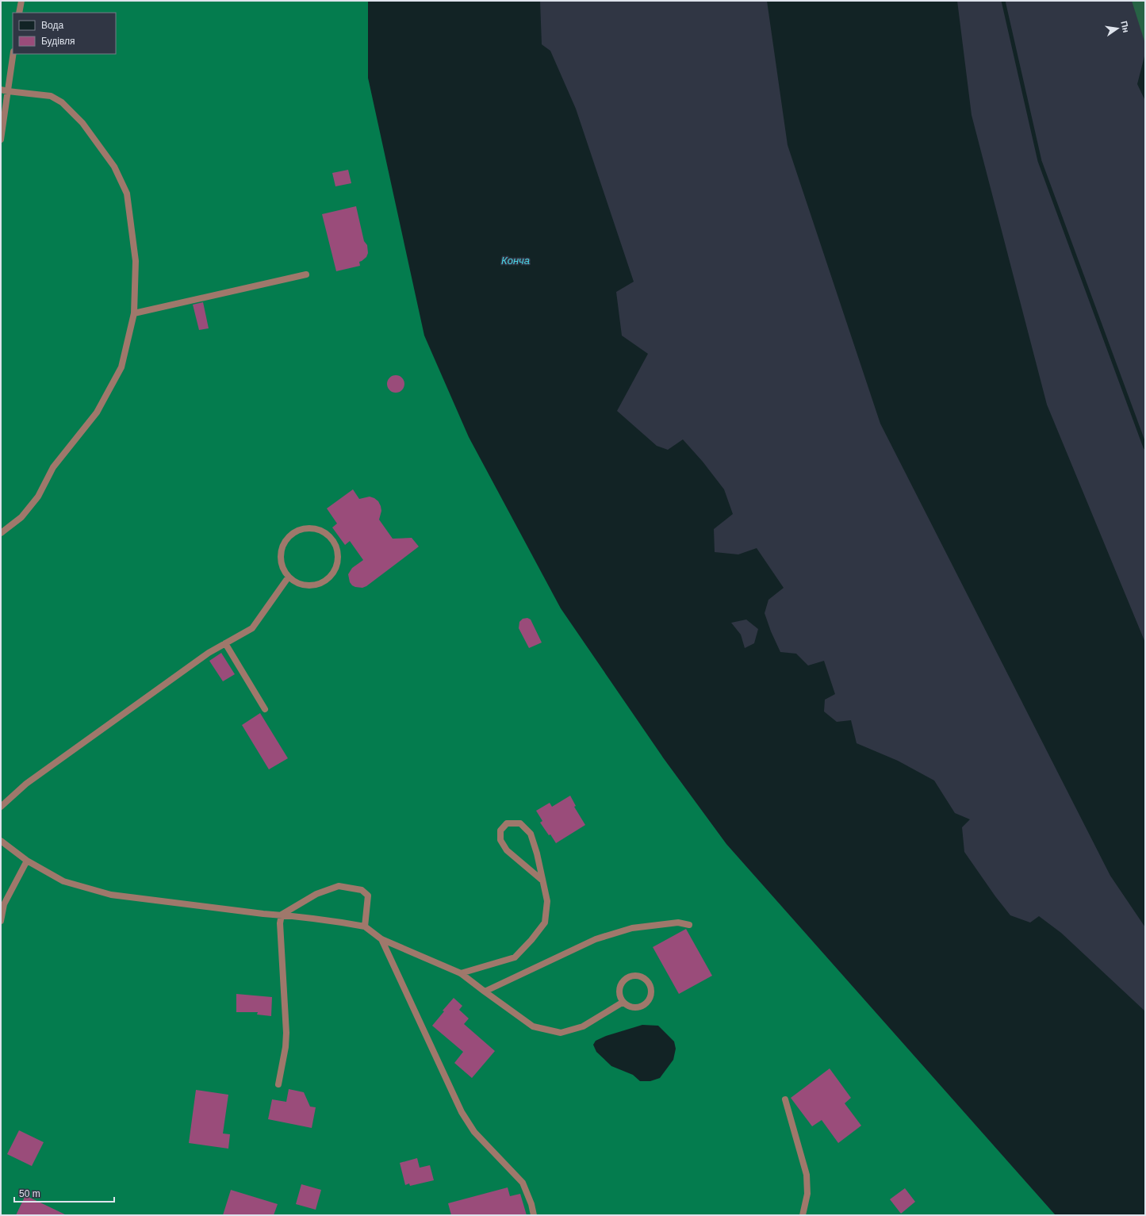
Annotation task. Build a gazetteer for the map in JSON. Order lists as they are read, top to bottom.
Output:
{
  "water": ["Конча"],
  "legend": ["Вода", "Будівля"],
  "scale_bar": "50 m",
  "north": "right"
}
